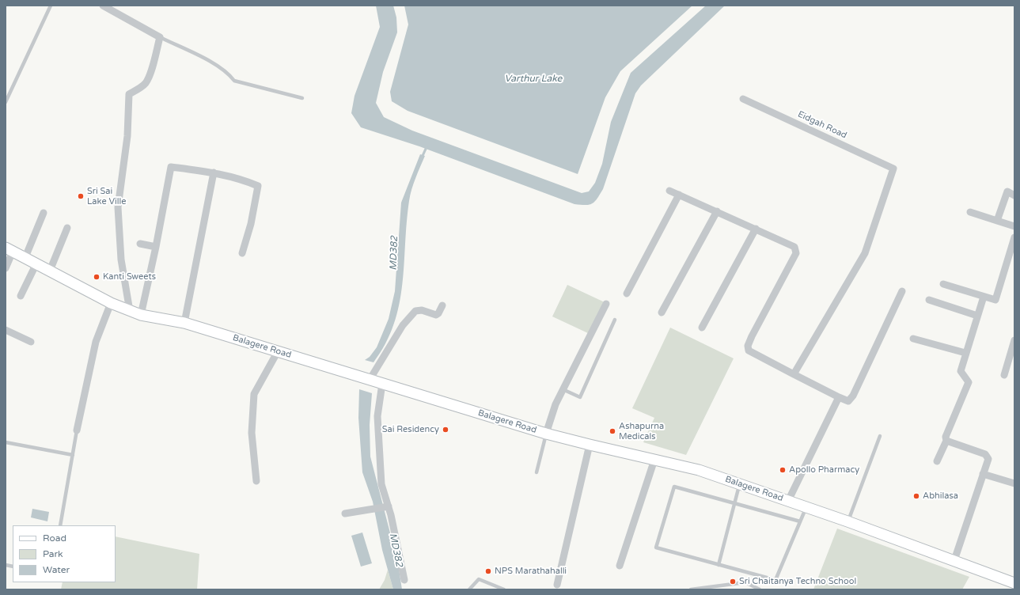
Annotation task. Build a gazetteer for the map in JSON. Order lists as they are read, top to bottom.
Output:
{
  "streets": {
    "street": ["Eidgah Road", "Balagere Road"]
  },
  "water": ["Varthur Lake", "MD382"],
  "places": [
    "Sri Sai Lake Ville",
    "Kanti Sweets",
    "Sai Residency",
    "Ashapurna Medicals",
    "Apollo Pharmacy",
    "Abhilasa",
    "NPS Marathahalli",
    "Sri Chaitanya Techno School"
  ],
  "legend": ["Road", "Park", "Water"]
}
